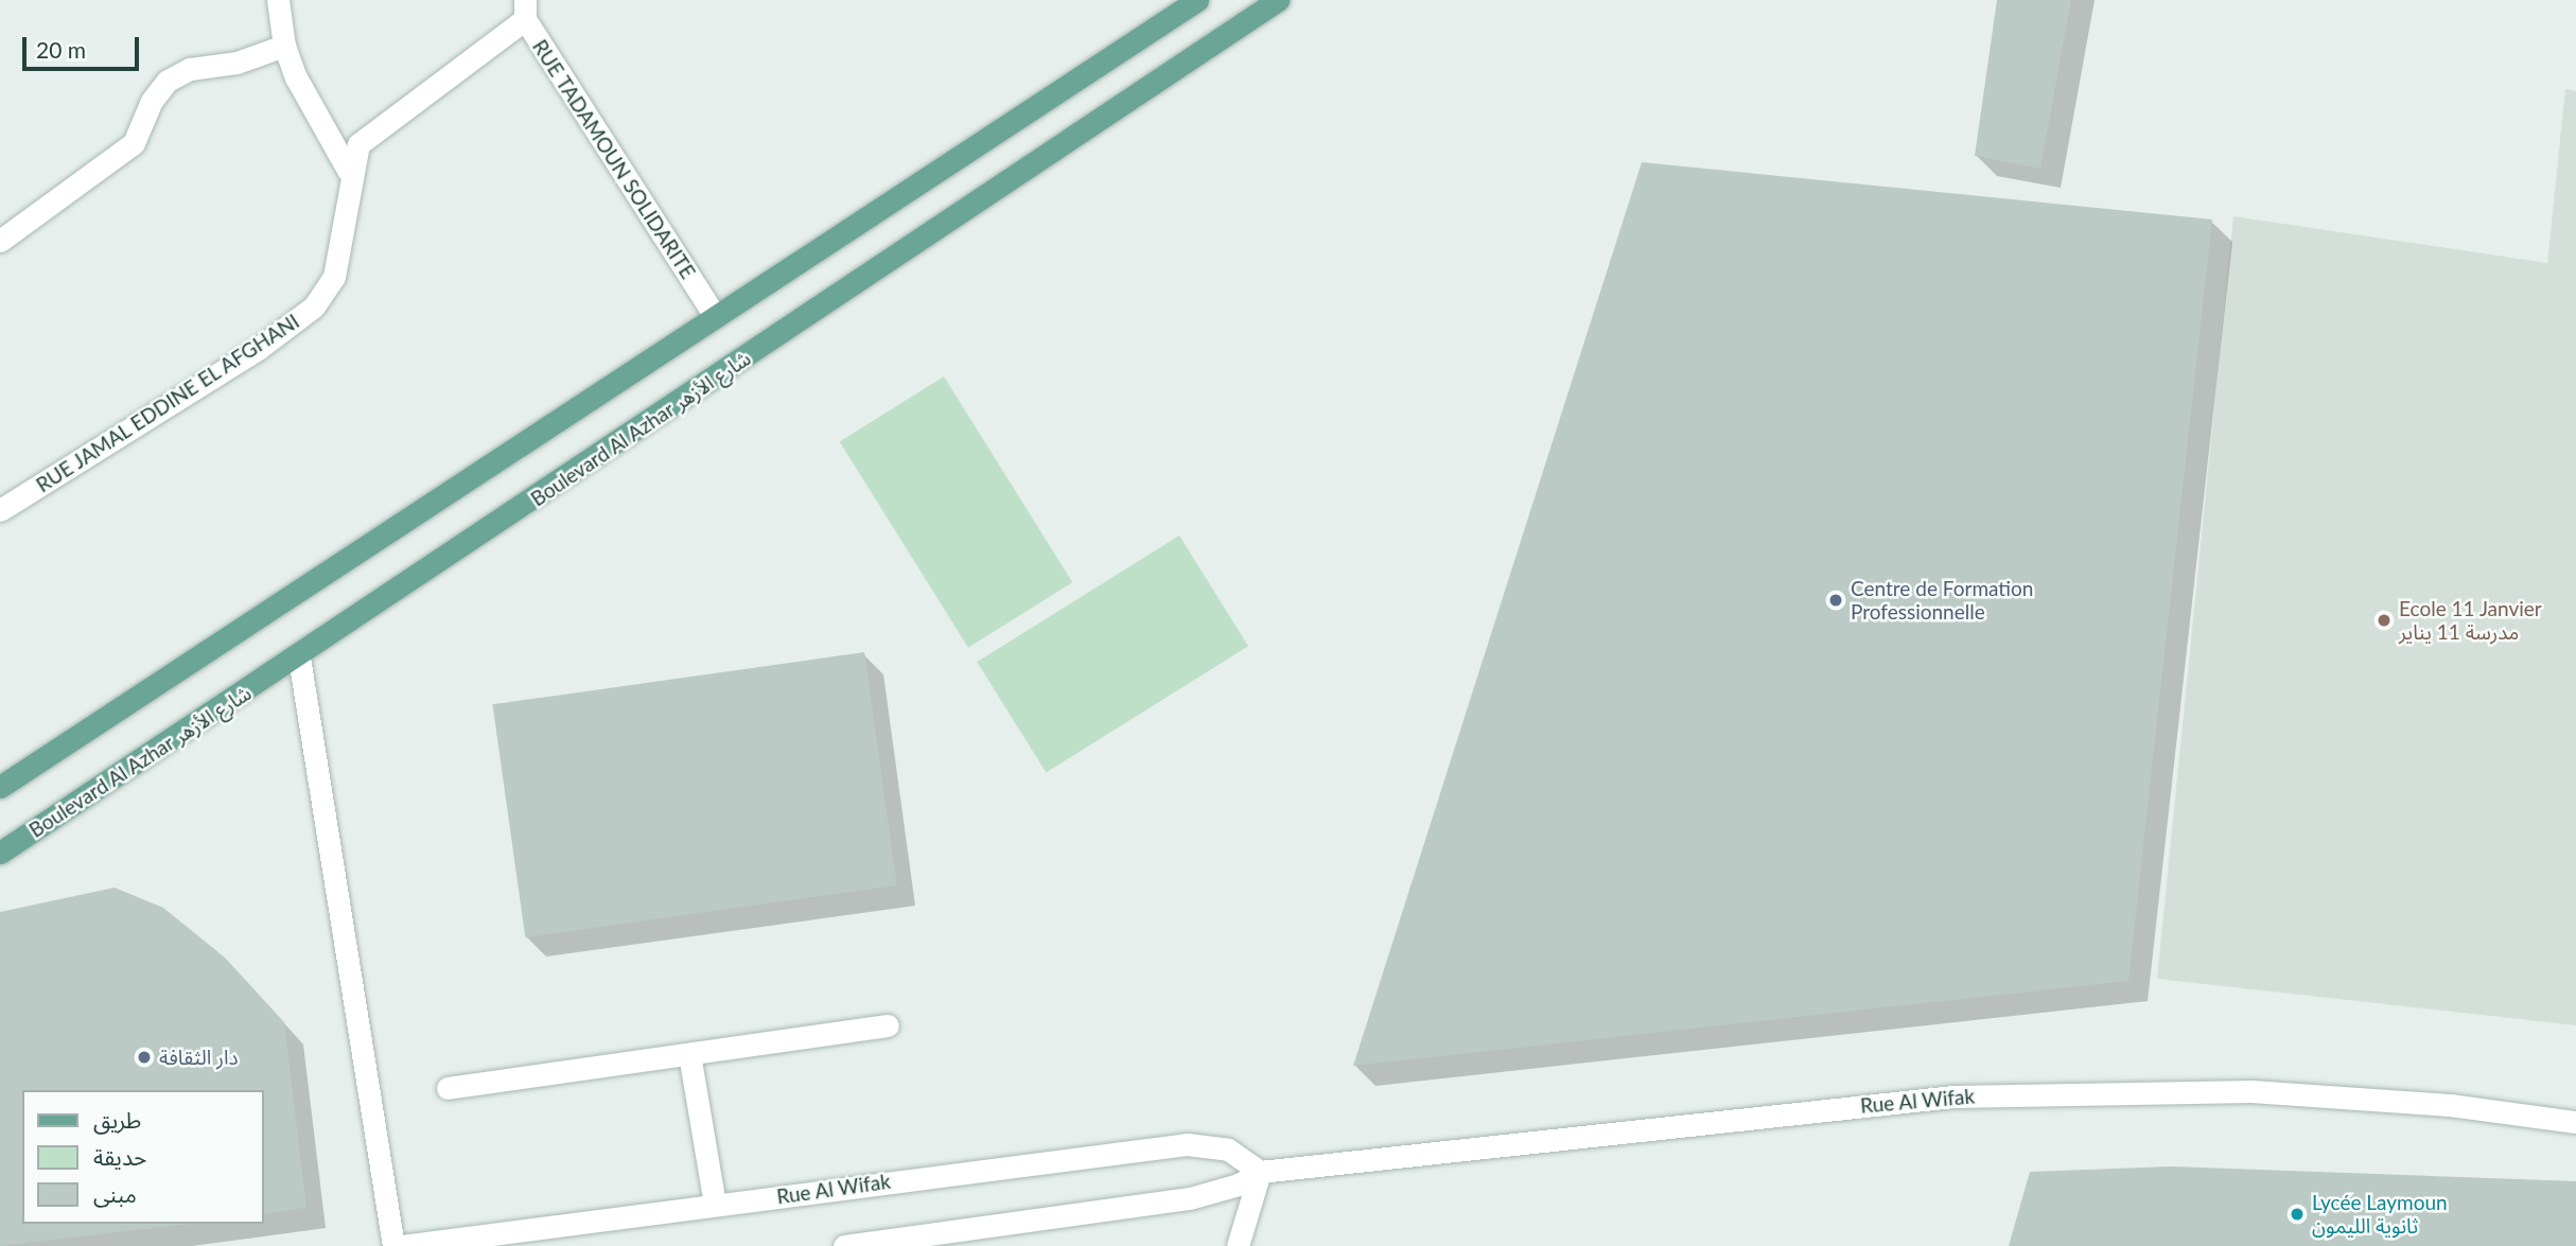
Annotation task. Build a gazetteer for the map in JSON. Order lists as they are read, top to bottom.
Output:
{
  "streets": {
    "main road": ["Boulevard Al Azhar شارع الأزهر"],
    "street": ["RUE TADAMOUN SOLIDARITE", "RUE JAMAL EDDINE EL AFGHANI", "Rue Al Wifak"]
  },
  "crossings": [
    ["RUE TADAMOUN SOLIDARITE", "RUE JAMAL EDDINE EL AFGHANI"]
  ],
  "places": [
    "Centre de Formation Professionnelle",
    "Ecole 11 Janvier مدرسة 11 يناير",
    "دار الثقافة",
    "Lycée Laymoun ثانوية الليمون"
  ],
  "legend": ["طريق", "حديقة", "مبنى"],
  "scale_bar": "20 m"
}
